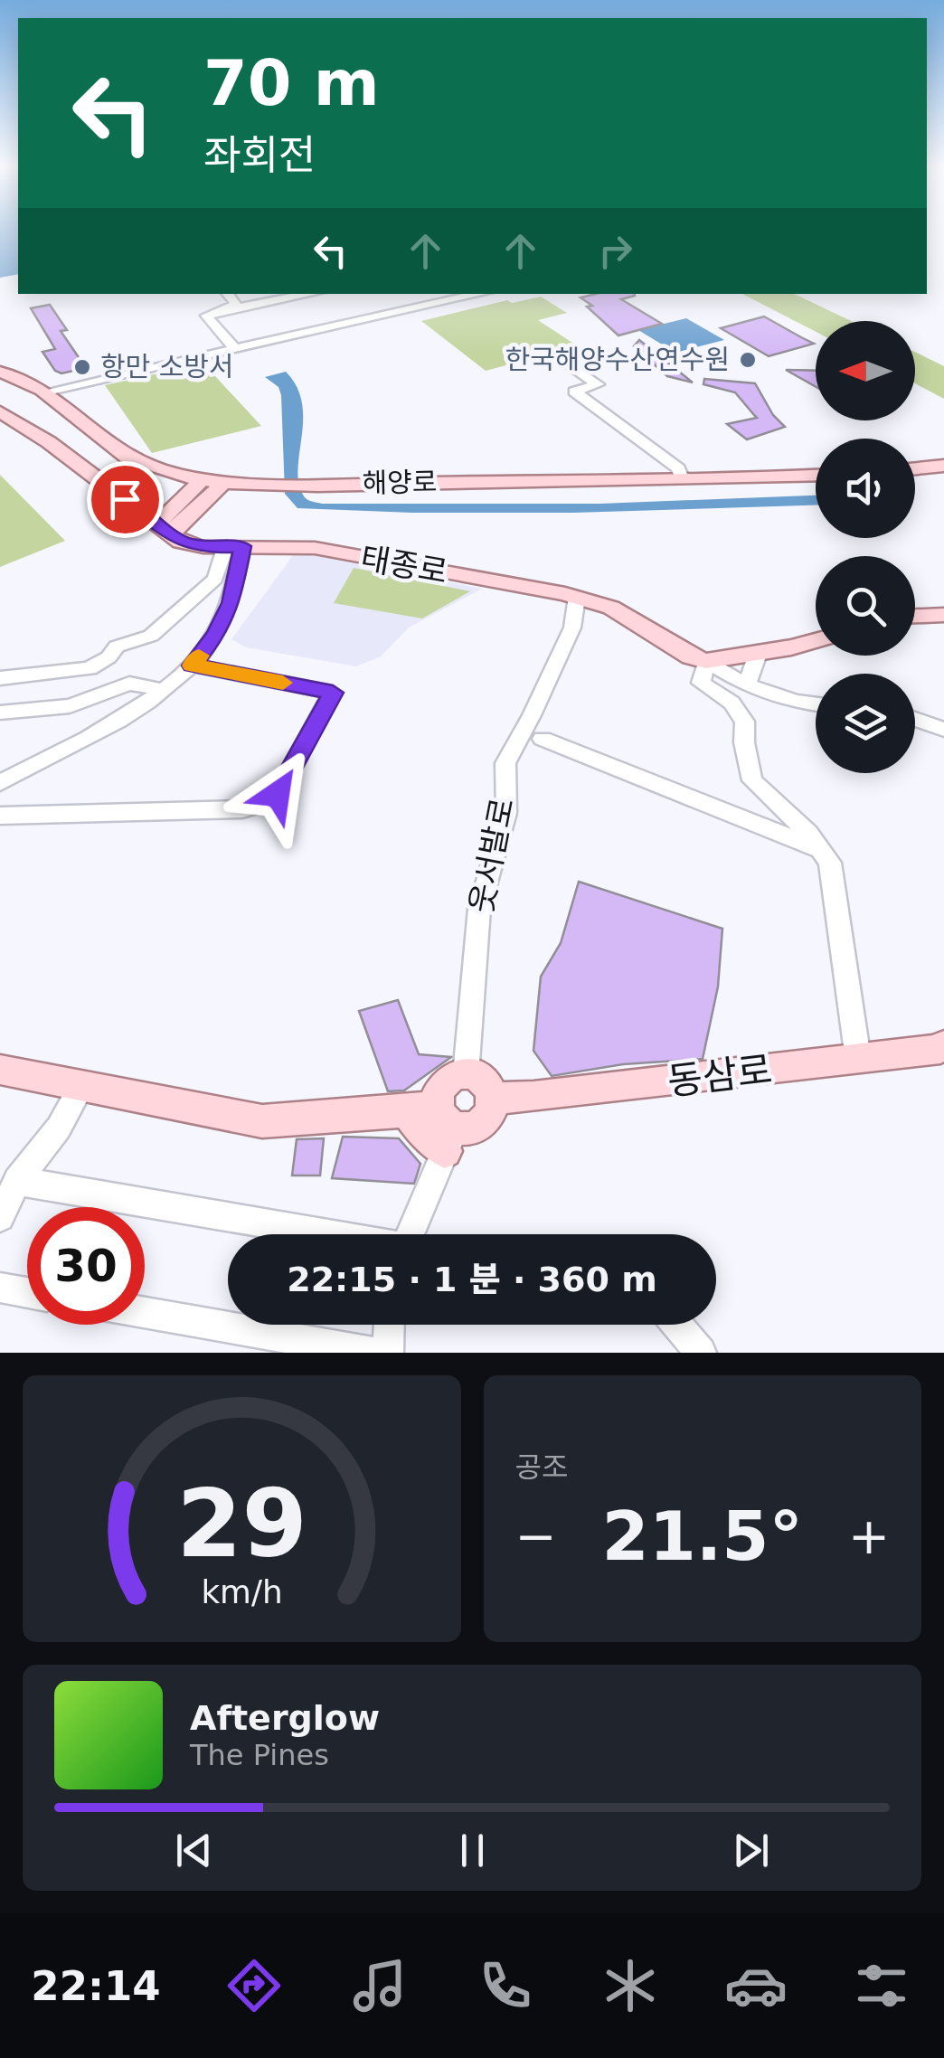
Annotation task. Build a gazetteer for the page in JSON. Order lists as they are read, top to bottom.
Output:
{
  "streets": {
    "main road": ["해양로", "태종로", "동삼로"],
    "street": ["웃서발로"]
  },
  "crossings": [
    ["태종로", "웃서발로"],
    ["웃서발로", "동삼로"]
  ],
  "places": ["한국해양수산연수원", "항만 소방서"],
  "north": "left",
  "page": {
    "turn": ["70 m", "좌회전"],
    "limit": "30",
    "trip": "22:15 · 1 분 · 360 m",
    "tile": "공조",
    "heat": ["−", "21.5°", "+"],
    "song": ["Afterglow", "The Pines"],
    "tabs": "22:14",
    "gauge": ["29", "km/h"]
  }
}
